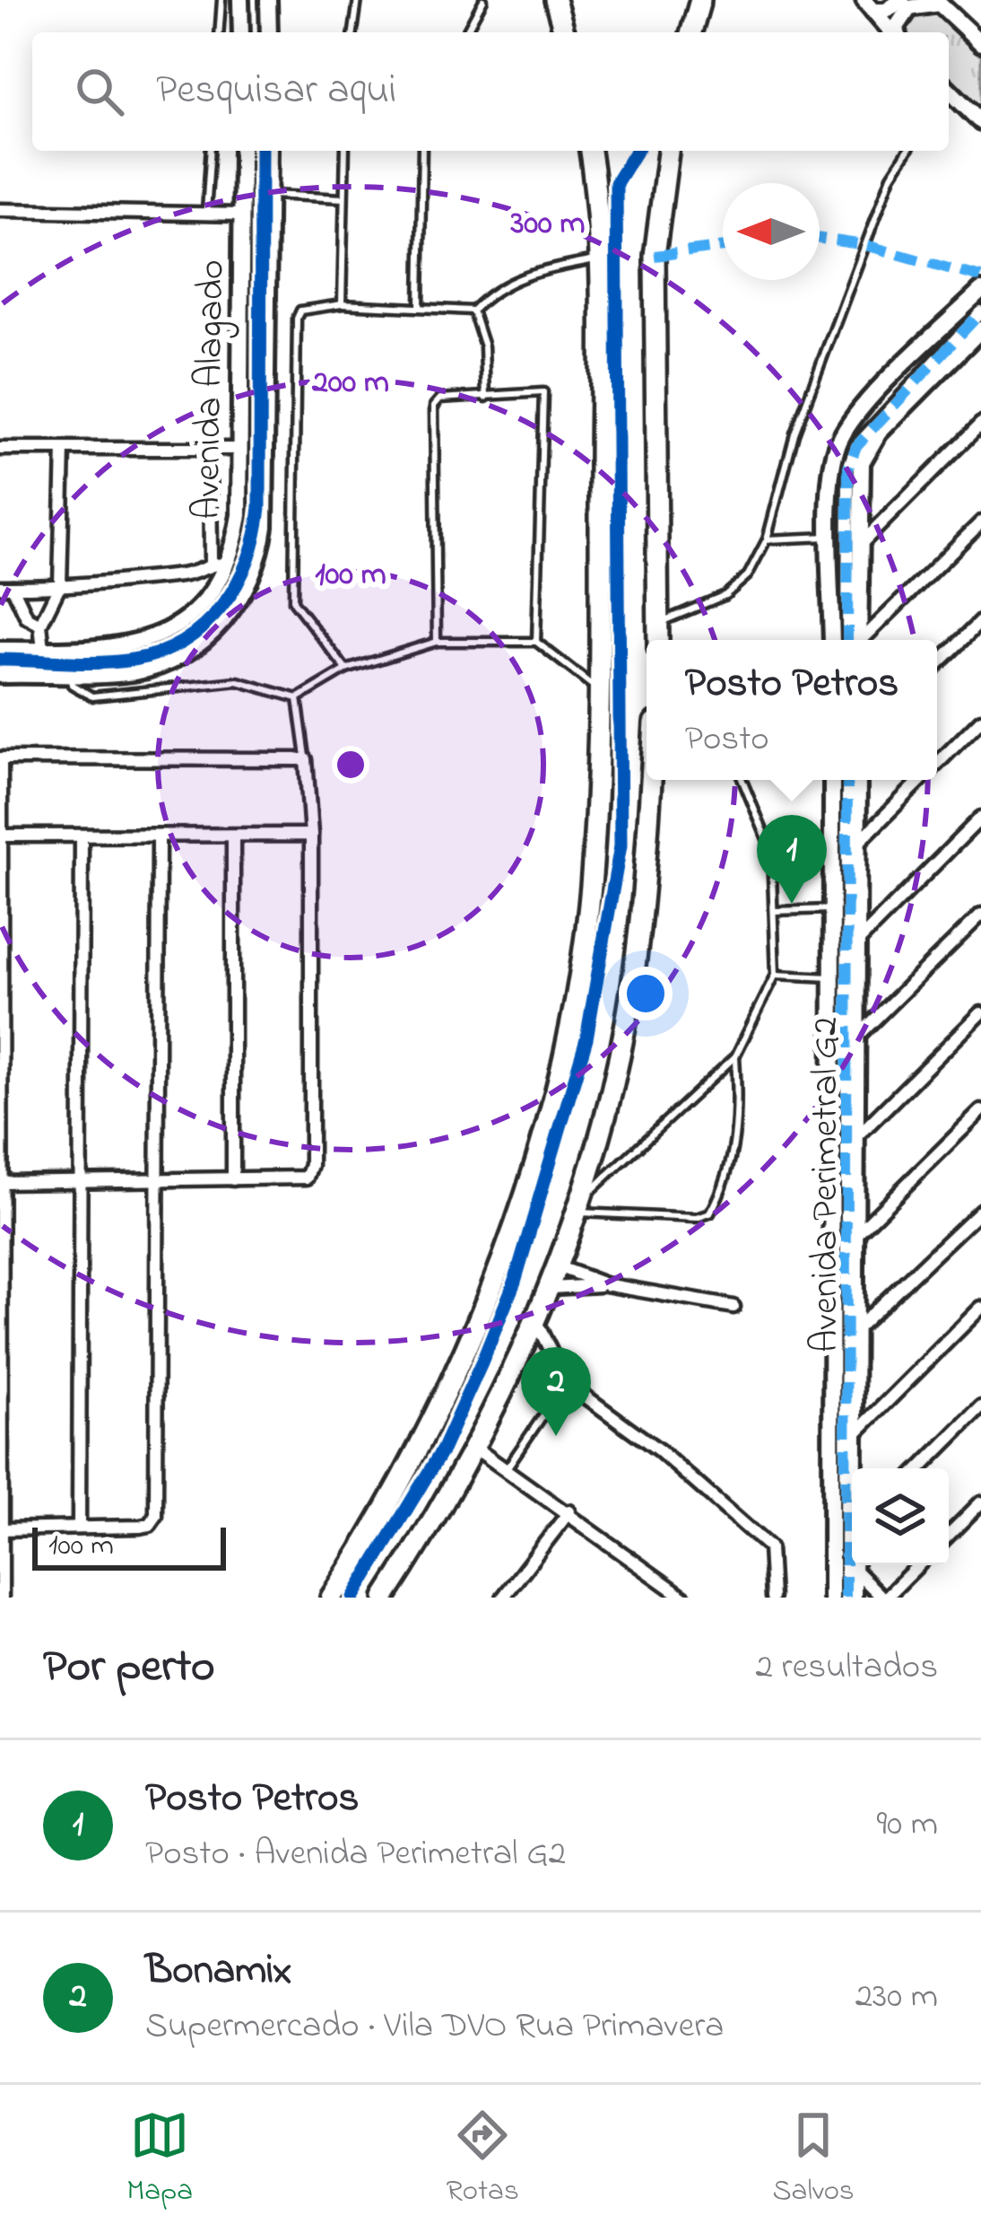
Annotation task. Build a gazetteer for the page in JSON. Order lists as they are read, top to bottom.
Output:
{
  "streets": {
    "street": ["Avenida Alagado", "Avenida Perimetral G2"]
  },
  "scale_bar": "100 m",
  "north": "left",
  "page": {
    "search": "Pesquisar aqui",
    "popup": ["Posto Petros", "Posto"],
    "pins": ["1", "2"],
    "scale": "100 m",
    "heading": ["Por perto", "2 resultados"],
    "list": [
      {
        "mark": "1",
        "name": "Posto Petros",
        "note": "Posto · Avenida Perimetral G2",
        "value": "90 m"
      },
      {
        "mark": "2",
        "name": "Bonamix",
        "note": "Supermercado · Vila DVO Rua Primavera",
        "value": "230 m"
      }
    ],
    "nav": ["Mapa", "Rotas", "Salvos"]
  },
  "rings": ["300 m", "200 m", "100 m"]
}
